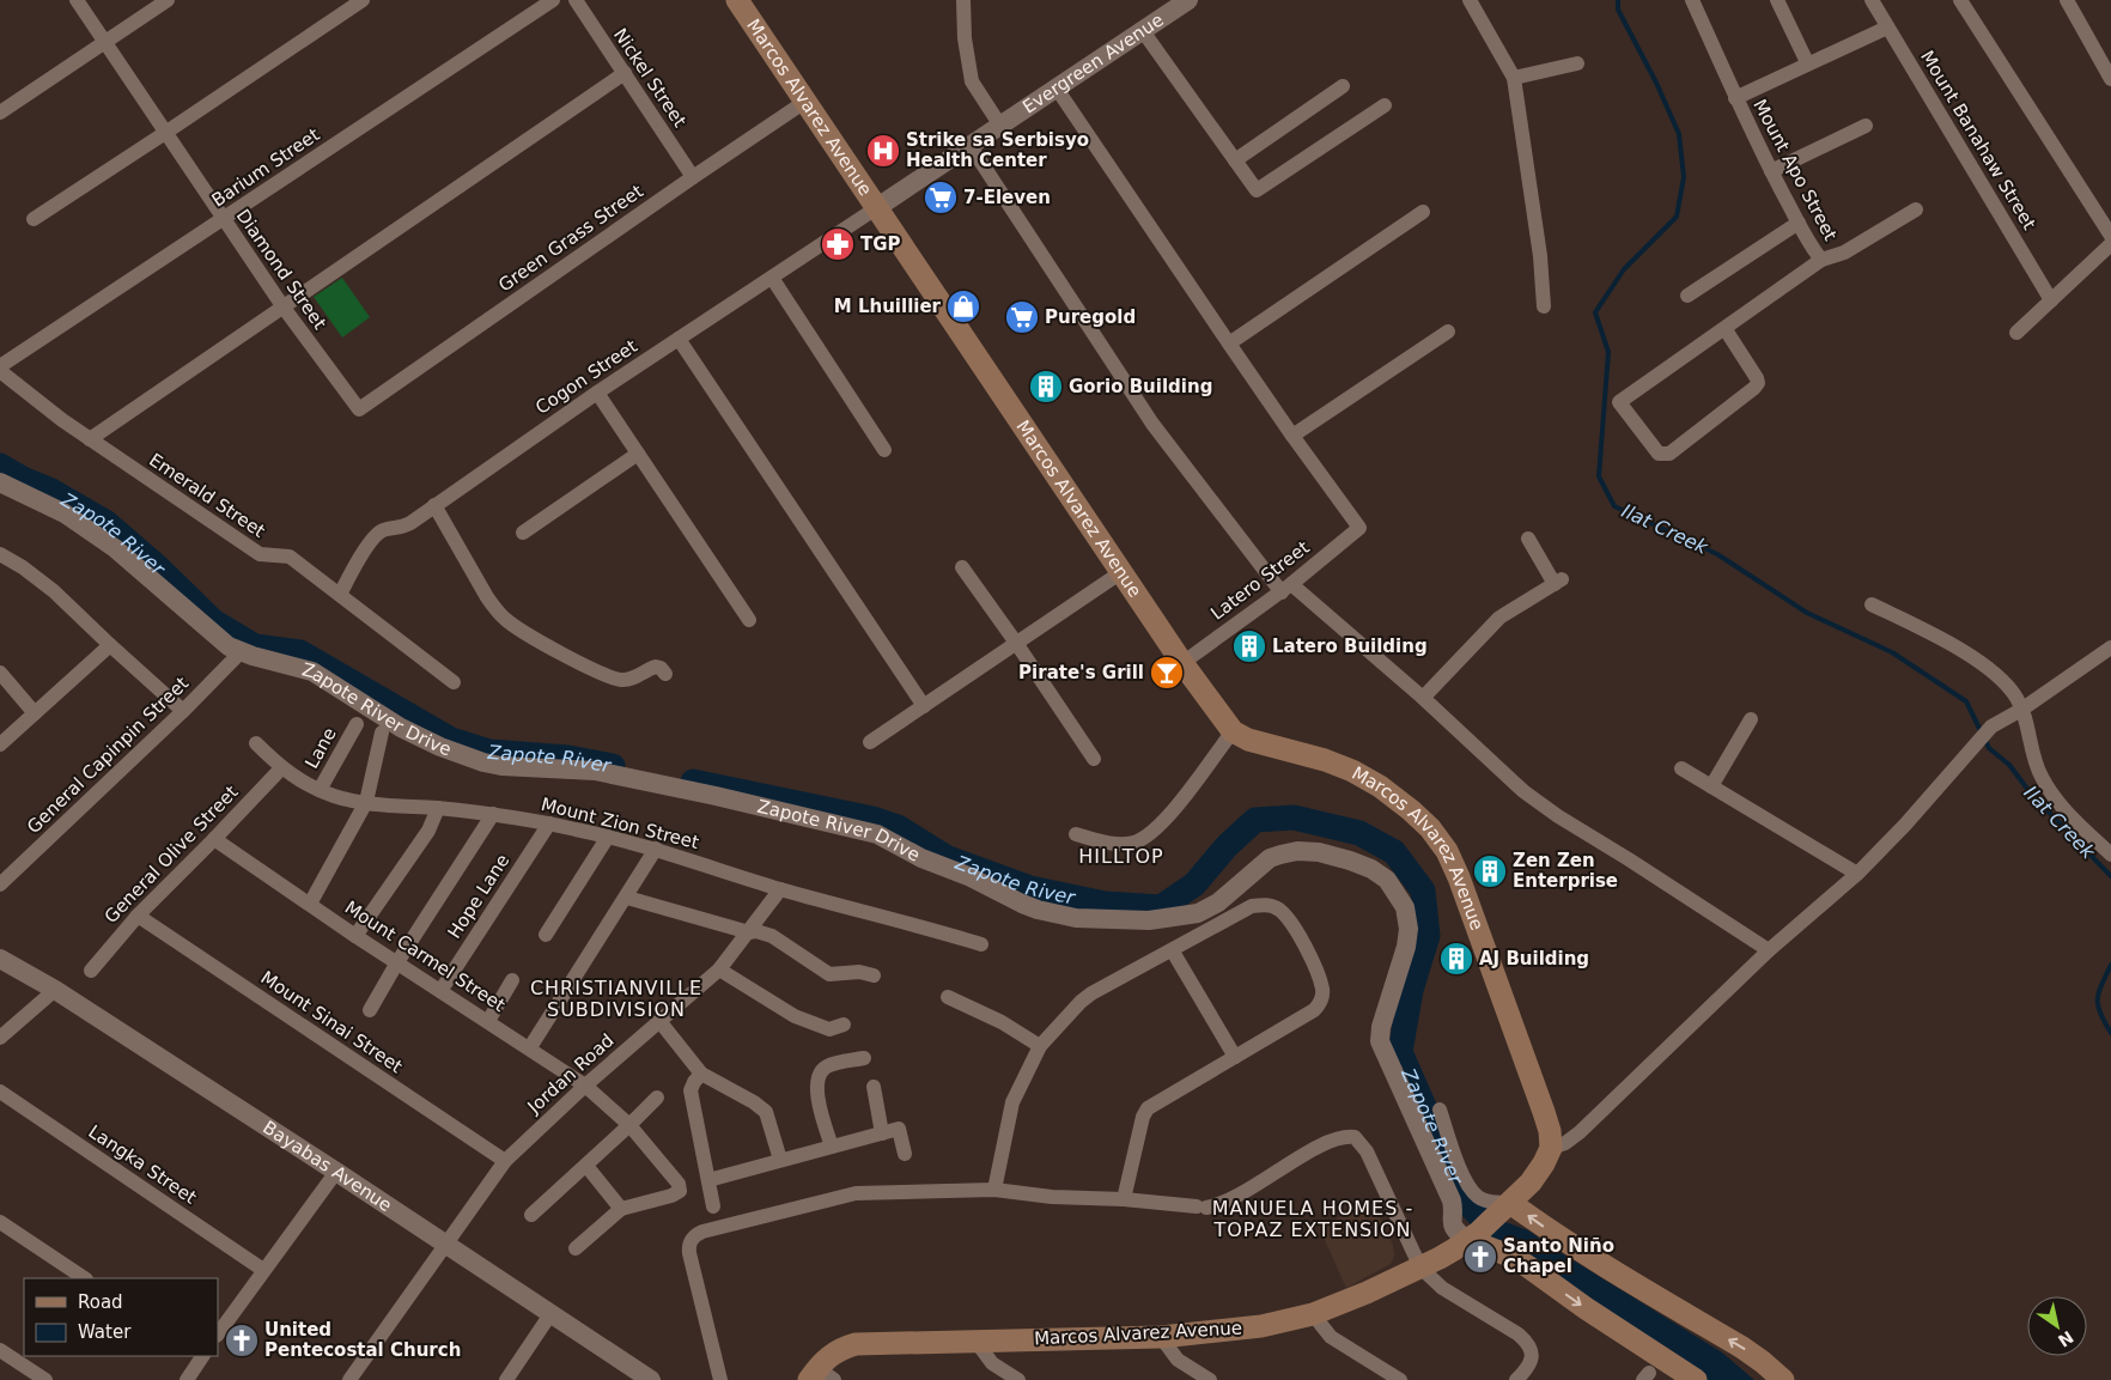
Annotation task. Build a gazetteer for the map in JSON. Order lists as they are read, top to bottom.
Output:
{
  "streets": {
    "main road": ["Marcos Alvarez Avenue"],
    "street": [
      "Evergreen Avenue",
      "Nickel Street",
      "Mount Banahaw Street",
      "Barium Street",
      "Mount Apo Street",
      "Green Grass Street",
      "Diamond Street",
      "Cogon Street",
      "Emerald Street",
      "Latero Street",
      "Zapote River Drive",
      "Lane",
      "General Capinpin Street",
      "Mount Zion Street",
      "General Olive Street",
      "Hope Lane",
      "Mount Carmel Street",
      "Mount Sinai Street",
      "Jordan Road",
      "Langka Street",
      "Bayabas Avenue"
    ]
  },
  "crossings": [
    ["Evergreen Avenue", "Marcos Alvarez Avenue"],
    ["Evergreen Avenue", "Cogon Street"],
    ["Nickel Street", "Green Grass Street"],
    ["Marcos Alvarez Avenue", "Green Grass Street"],
    ["Marcos Alvarez Avenue", "Cogon Street"],
    ["Marcos Alvarez Avenue", "Latero Street"],
    ["Marcos Alvarez Avenue", "Zapote River Drive"],
    ["Barium Street", "Diamond Street"],
    ["Green Grass Street", "Diamond Street"],
    ["Cogon Street", "Emerald Street"],
    ["Zapote River Drive", "General Capinpin Street"],
    ["Lane", "Mount Zion Street"],
    ["Mount Zion Street", "General Olive Street"],
    ["Mount Zion Street", "Hope Lane"],
    ["Mount Zion Street", "Jordan Road"],
    ["General Olive Street", "Mount Carmel Street"],
    ["General Olive Street", "Mount Sinai Street"],
    ["Hope Lane", "Mount Carmel Street"],
    ["Mount Carmel Street", "Jordan Road"],
    ["Mount Sinai Street", "Jordan Road"],
    ["Jordan Road", "Bayabas Avenue"]
  ],
  "districts": ["HILLTOP", "CHRISTIANVILLE SUBDIVISION", "MANUELA HOMES - TOPAZ EXTENSION"],
  "water": ["Ilat Creek", "Zapote River"],
  "places": {
    "hospital": ["Strike sa Serbisyo Health Center"],
    "supermarket": ["7-Eleven", "Puregold"],
    "pharmacy": ["TGP"],
    "shop": ["M Lhuillier"],
    "building": [
      "Gorio Building",
      "Latero Building",
      "Zen Zen Enterprise",
      "AJ Building"
    ],
    "bar": ["Pirate's Grill"],
    "church": ["Santo Niño Chapel", "United Pentecostal Church"]
  },
  "legend": ["Road", "Water"],
  "north": "bottom right"
}
